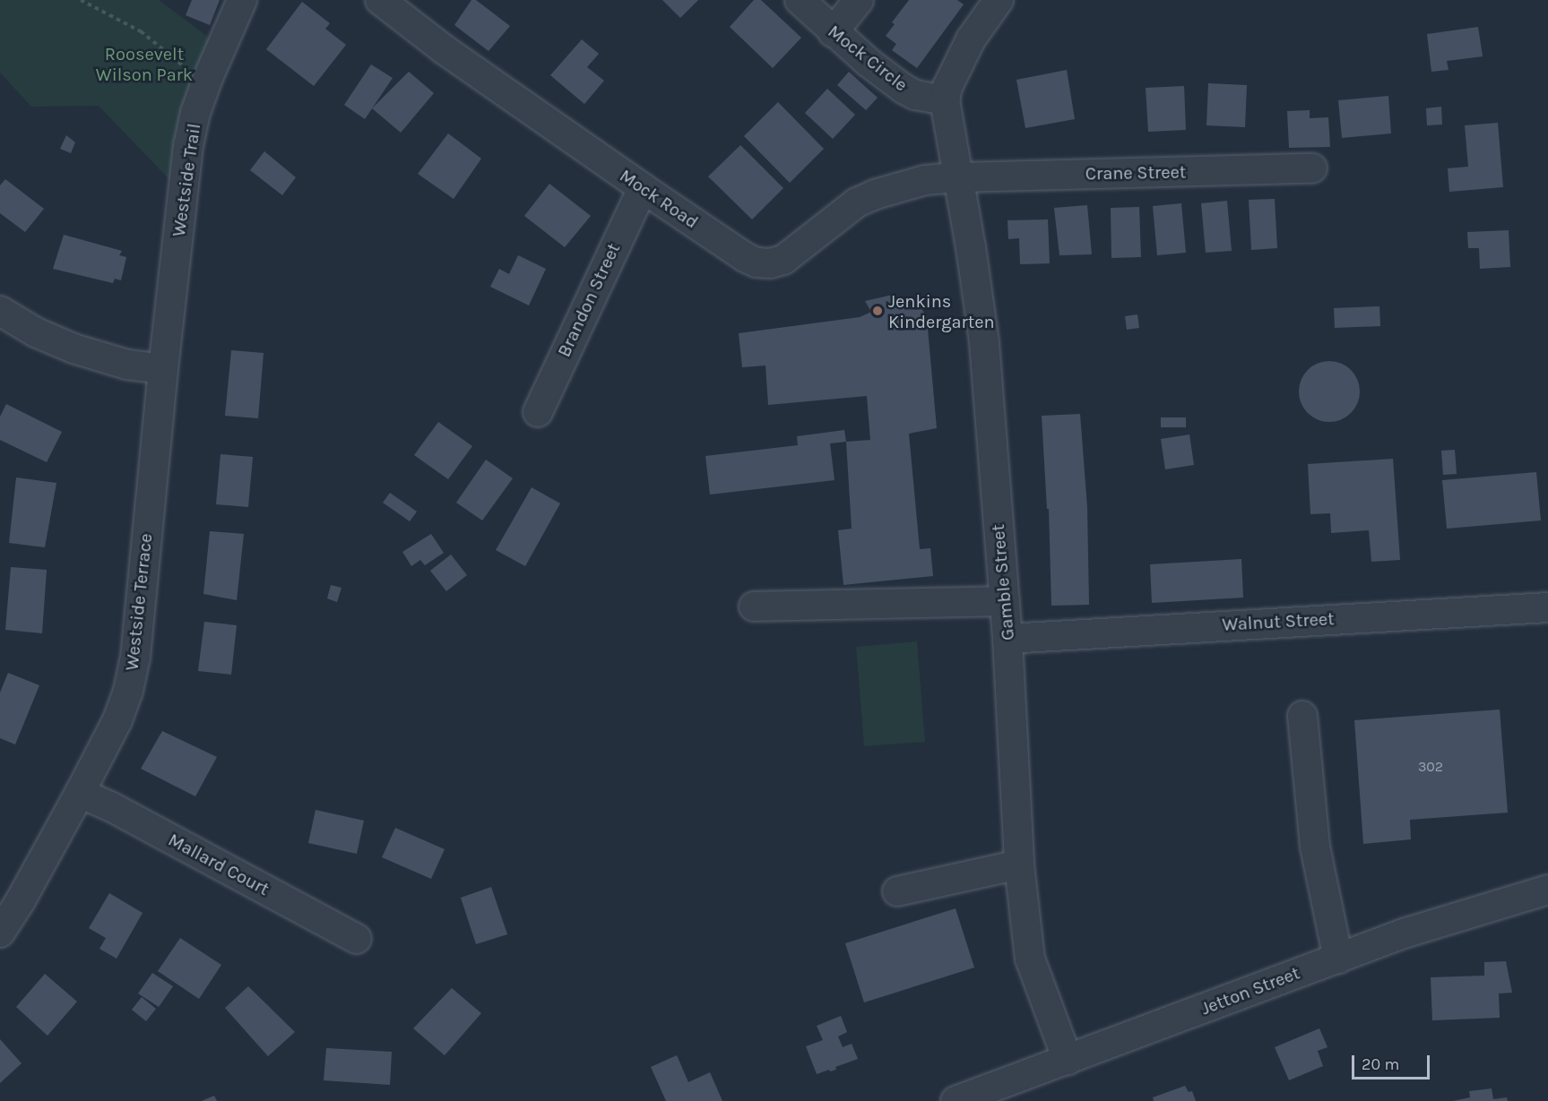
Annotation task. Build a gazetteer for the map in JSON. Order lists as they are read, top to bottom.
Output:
{
  "streets": {
    "street": [
      "Mock Circle",
      "Crane Street",
      "Westside Trail",
      "Mock Road",
      "Brandon Street",
      "Gamble Street",
      "Westside Terrace",
      "Walnut Street",
      "Mallard Court",
      "Jetton Street"
    ]
  },
  "crossings": [
    ["Mock Circle", "Gamble Street"],
    ["Crane Street", "Mock Road"],
    ["Crane Street", "Gamble Street"],
    ["Westside Trail", "Westside Terrace"],
    ["Mock Road", "Brandon Street"],
    ["Mock Road", "Gamble Street"],
    ["Gamble Street", "Walnut Street"],
    ["Gamble Street", "Jetton Street"],
    ["Westside Terrace", "Mallard Court"]
  ],
  "parks": ["Roosevelt Wilson Park"],
  "places": ["Jenkins Kindergarten"],
  "house_numbers": ["302"],
  "scale_bar": "20 m"
}
